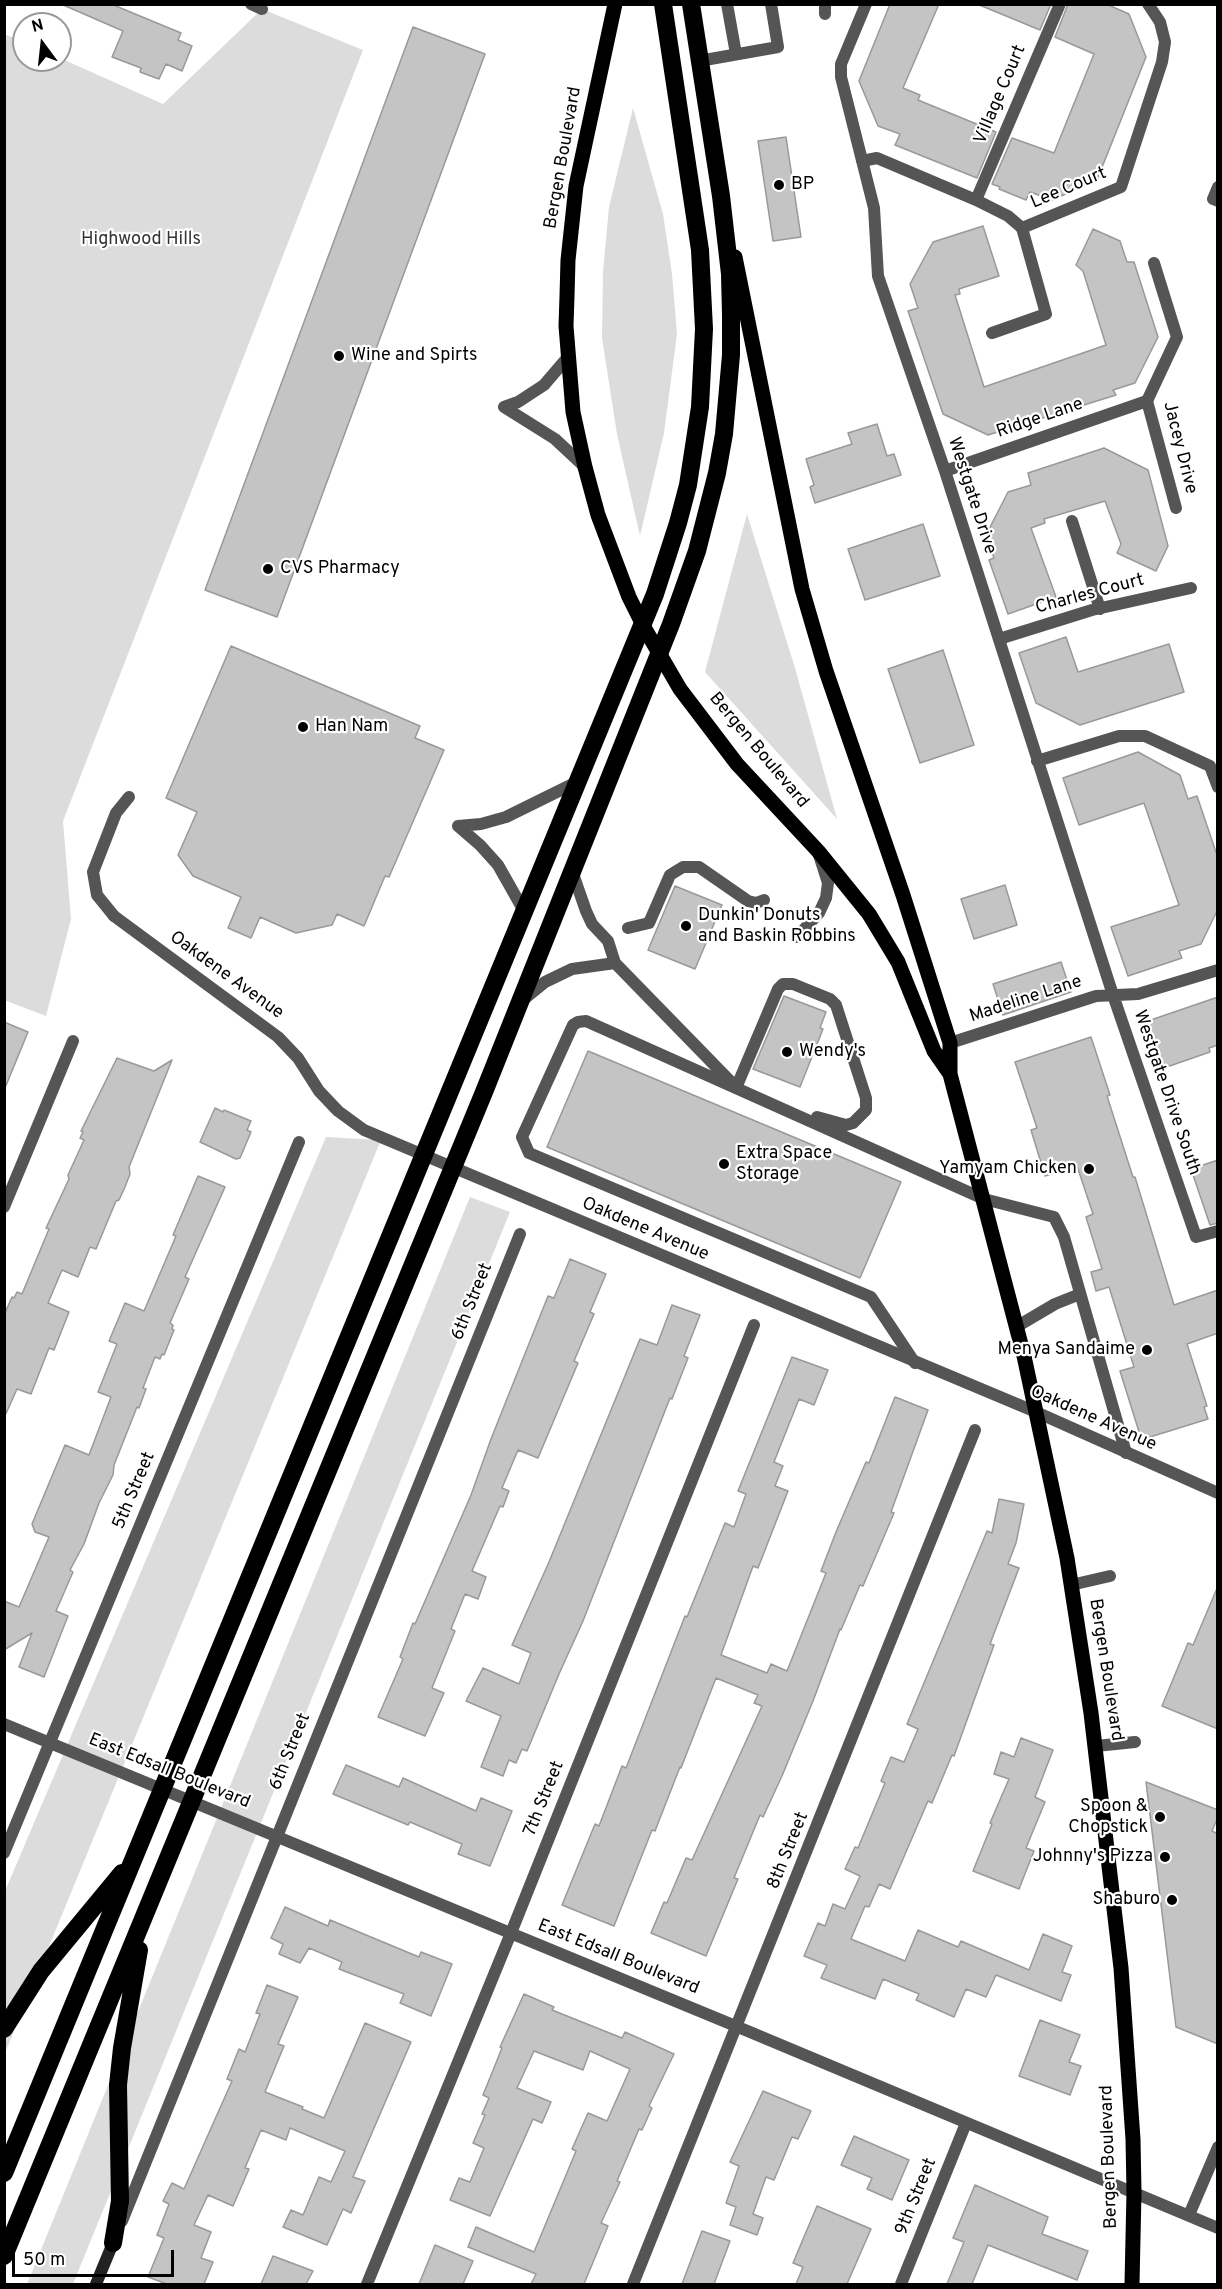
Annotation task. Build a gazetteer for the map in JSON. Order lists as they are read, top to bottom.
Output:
{
  "streets": {
    "highway": ["Bergen Boulevard"],
    "main road": ["6th Street"],
    "street": [
      "Village Court",
      "Lee Court",
      "Ridge Lane",
      "Jacey Drive",
      "Westgate Drive",
      "Charles Court",
      "Oakdene Avenue",
      "Madeline Lane",
      "Westgate Drive South",
      "5th Street",
      "East Edsall Boulevard",
      "7th Street",
      "8th Street",
      "9th Street"
    ]
  },
  "crossings": [
    ["Bergen Boulevard", "Oakdene Avenue"],
    ["Bergen Boulevard", "Madeline Lane"],
    ["Bergen Boulevard", "East Edsall Boulevard"],
    ["Ridge Lane", "Jacey Drive"],
    ["Ridge Lane", "Westgate Drive"],
    ["Westgate Drive", "Charles Court"],
    ["Westgate Drive", "Madeline Lane"],
    ["Westgate Drive", "Westgate Drive South"],
    ["Madeline Lane", "Westgate Drive South"],
    ["6th Street", "East Edsall Boulevard"],
    ["5th Street", "East Edsall Boulevard"],
    ["East Edsall Boulevard", "7th Street"],
    ["East Edsall Boulevard", "8th Street"],
    ["East Edsall Boulevard", "9th Street"]
  ],
  "parks": ["Highwood Hills"],
  "places": [
    "BP",
    "Wine and Spirts",
    "CVS Pharmacy",
    "Han Nam",
    "Dunkin' Donuts and Baskin Robbins",
    "Wendy's",
    "Extra Space Storage",
    "Yamyam Chicken",
    "Menya Sandaime",
    "Spoon & Chopstick",
    "Johnny's Pizza",
    "Shaburo"
  ],
  "scale_bar": "50 m",
  "north": "top"
}
